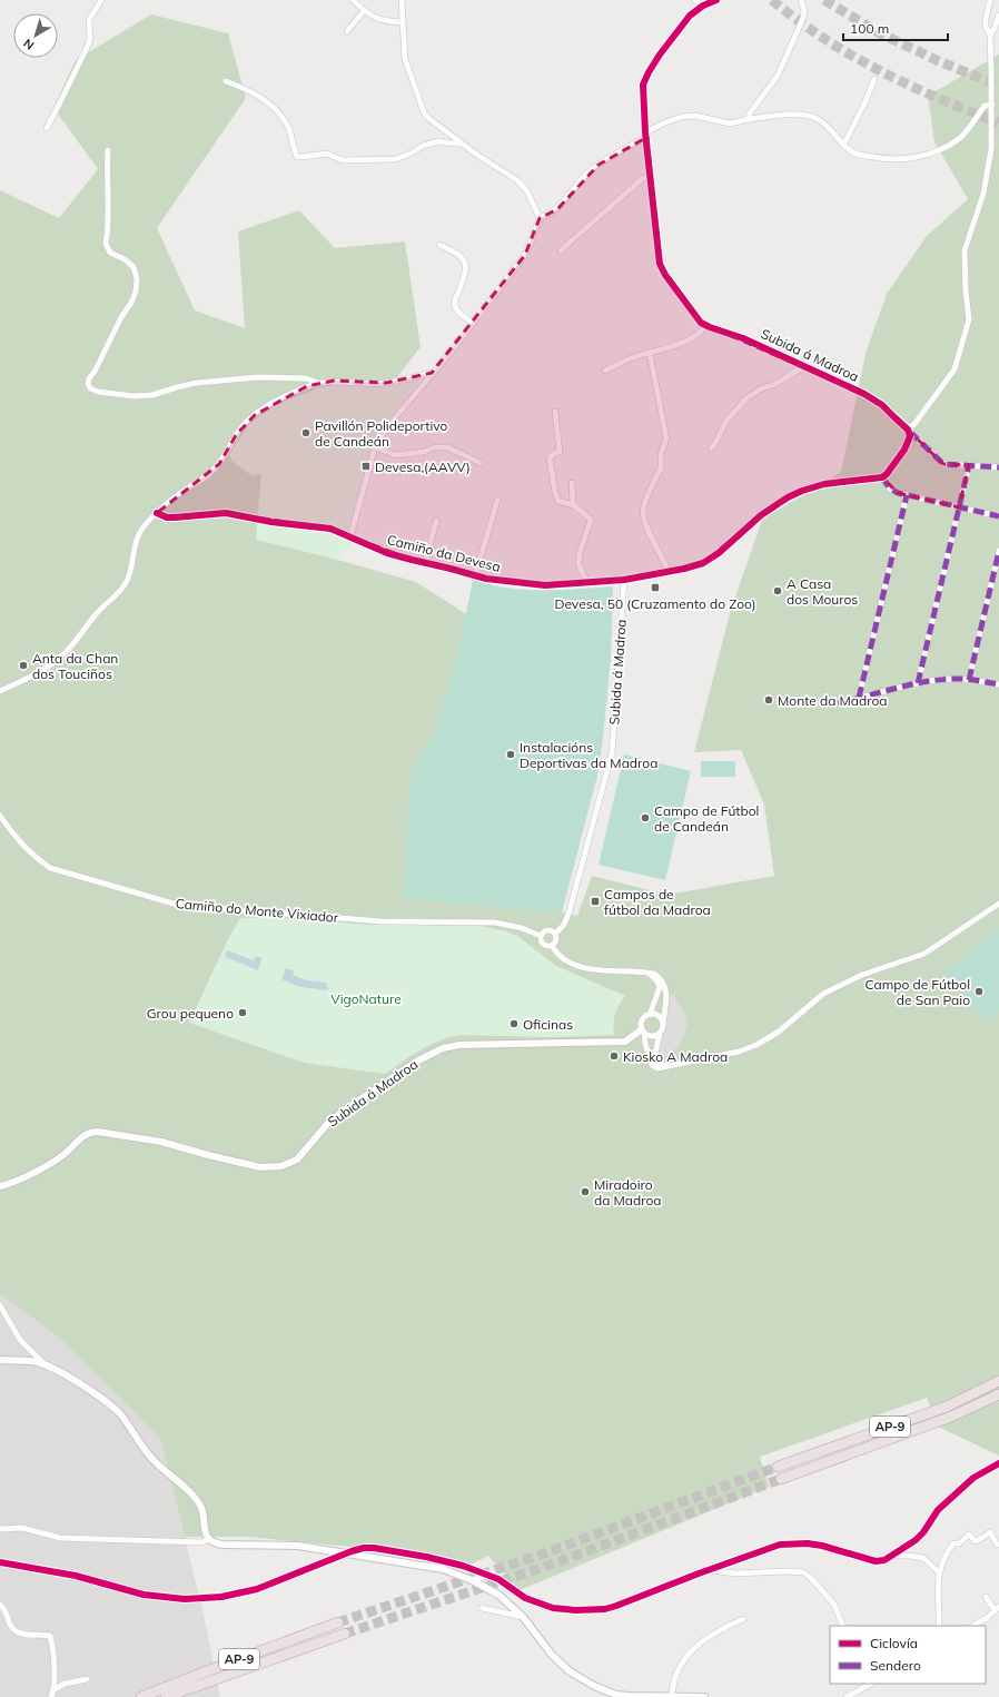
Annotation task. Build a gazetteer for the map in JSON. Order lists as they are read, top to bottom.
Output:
{
  "streets": {
    "highway": ["AP-9"],
    "street": ["Subida á Madroa", "Camiño da Devesa", "Camiño do Monte Vixiador"]
  },
  "crossings": [
    ["Subida á Madroa", "Camiño da Devesa"],
    ["Subida á Madroa", "Camiño do Monte Vixiador"]
  ],
  "parks": ["VigoNature"],
  "places": {
    "other": [
      "Pavillón Polideportivo de Candeán",
      "A Casa dos Mouros",
      "Anta da Chan dos Touciños",
      "Monte da Madroa",
      "Instalacións Deportivas da Madroa",
      "Campo de Fútbol de Candeán",
      "Campo de Fútbol de San Paio",
      "Grou pequeno",
      "Oficinas",
      "Kiosko A Madroa",
      "Miradoiro da Madroa"
    ],
    "transit": ["Devesa,(AAVV)", "Devesa, 50 (Cruzamento do Zoo)", "Campos de fútbol da Madroa"]
  },
  "legend": ["Ciclovía", "Sendero"],
  "scale_bar": "100 m",
  "north": "bottom left"
}
